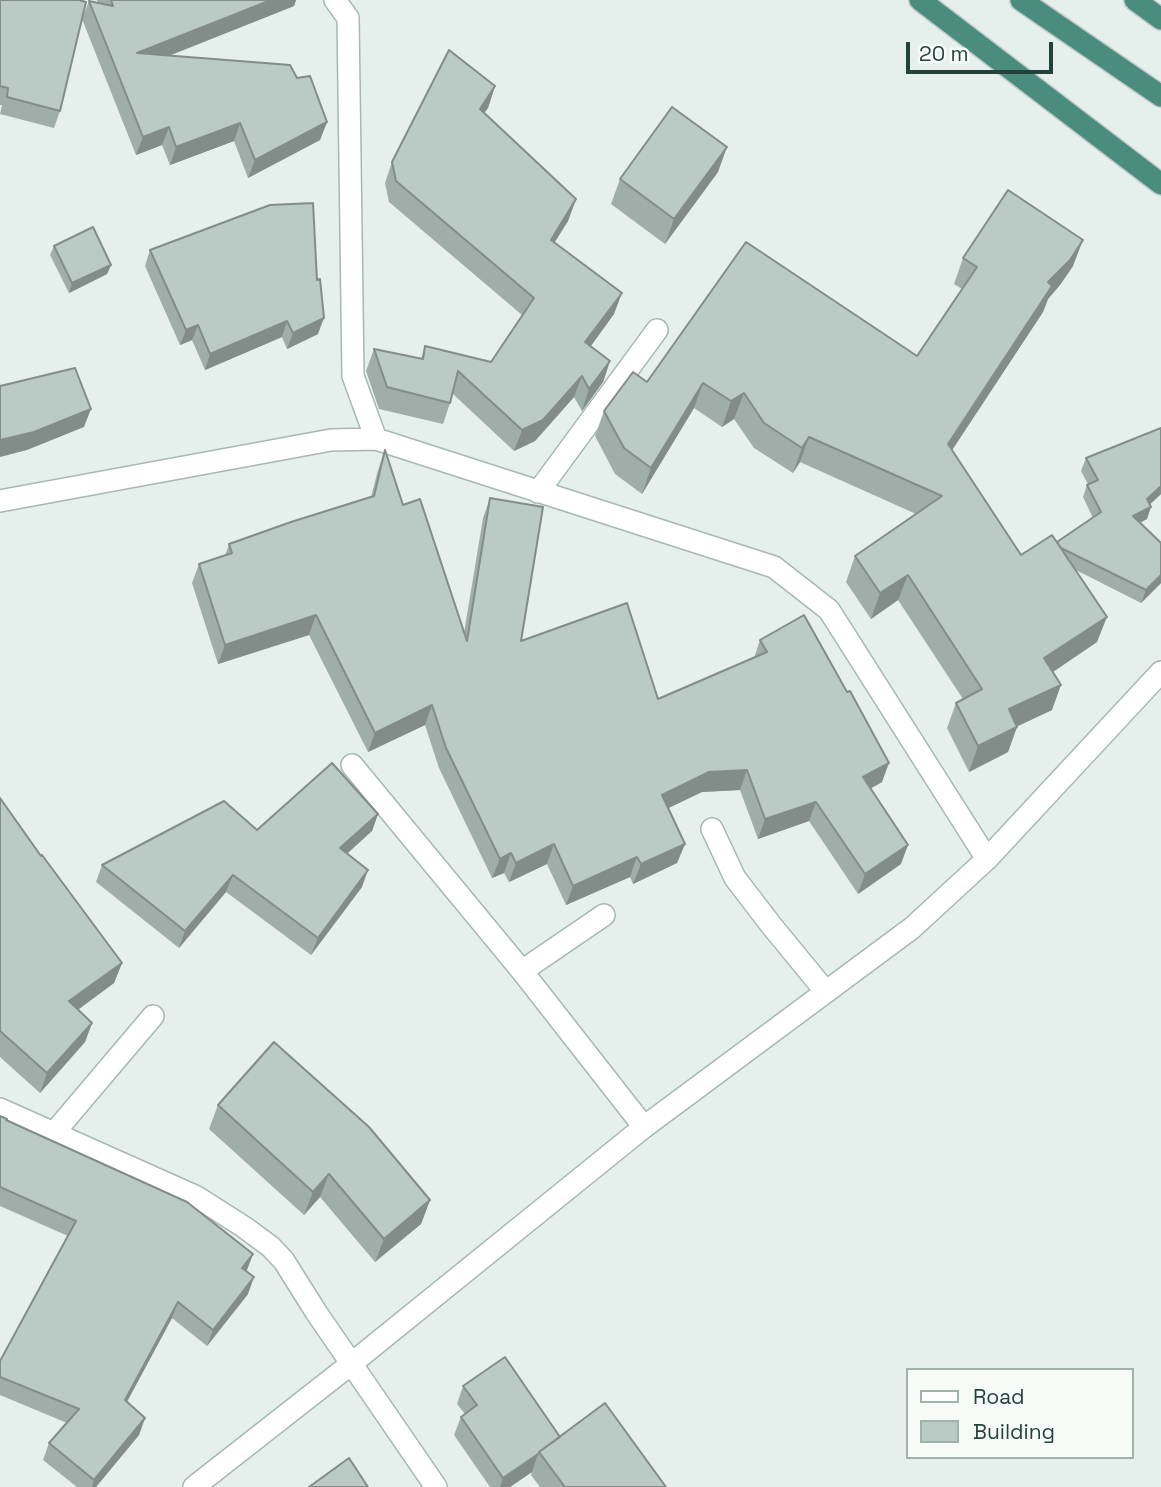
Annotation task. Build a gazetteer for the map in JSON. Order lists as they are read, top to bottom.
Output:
{
  "legend": ["Road", "Building"],
  "scale_bar": "20 m"
}
